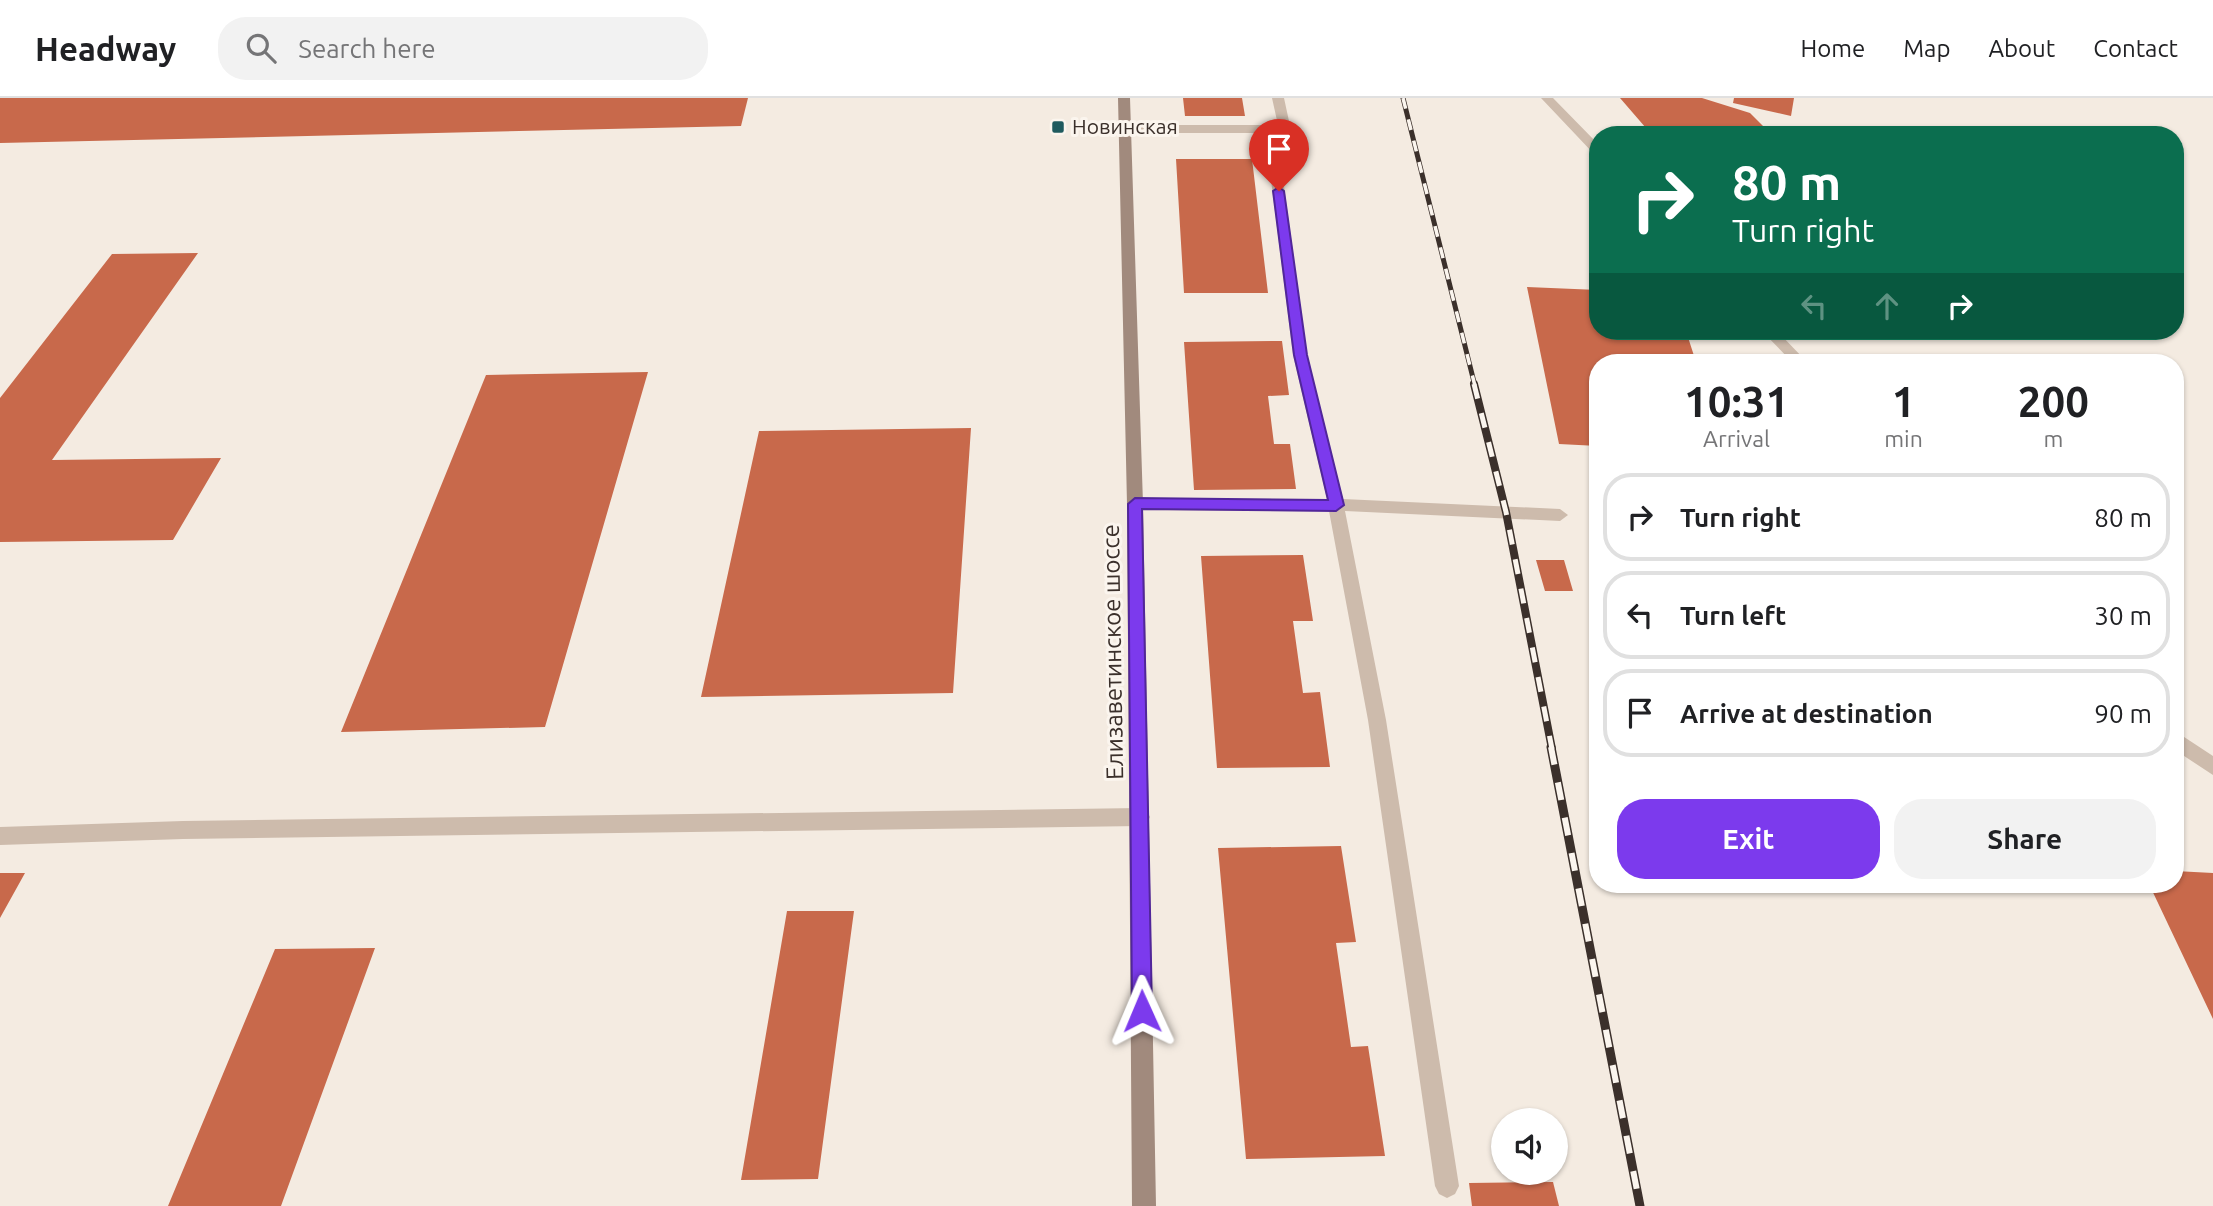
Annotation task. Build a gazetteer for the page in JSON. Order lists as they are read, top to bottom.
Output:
{
  "streets": {
    "main road": ["Елизаветинское шоссе"]
  },
  "places": {
    "transit": ["Новинская"]
  },
  "page": {
    "header": "Headway",
    "search": "Search here",
    "nav": [
      "Home",
      "Map",
      "About",
      "Contact"
    ],
    "turn": ["80 m", "Turn right"],
    "eta": [
      "10:31",
      "Arrival",
      "1",
      "min",
      "200",
      "m"
    ],
    "list": [
      {
        "name": "Turn right",
        "value": "80 m"
      },
      {
        "name": "Turn left",
        "value": "30 m"
      },
      {
        "name": "Arrive at destination",
        "value": "90 m"
      }
    ],
    "buttons": ["Exit", "Share"]
  }
}
